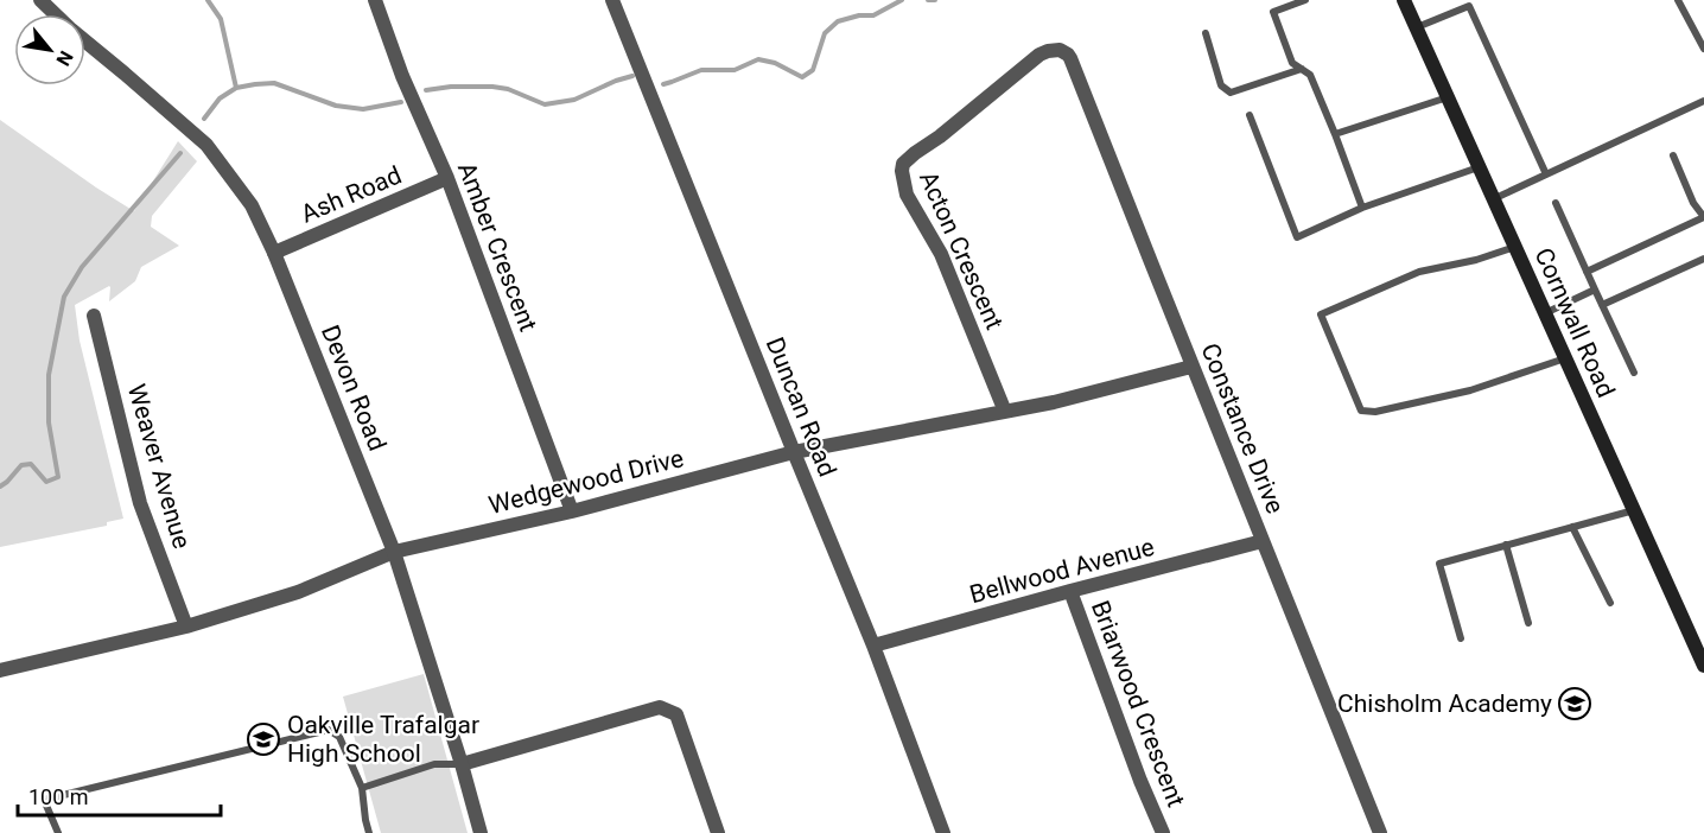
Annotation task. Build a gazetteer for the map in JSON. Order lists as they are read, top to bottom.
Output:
{
  "streets": {
    "main road": ["Cornwall Road"],
    "street": [
      "Ash Road",
      "Amber Crescent",
      "Acton Crescent",
      "Devon Road",
      "Duncan Road",
      "Constance Drive",
      "Weaver Avenue",
      "Wedgewood Drive",
      "Bellwood Avenue",
      "Briarwood Crescent"
    ]
  },
  "crossings": [
    ["Ash Road", "Amber Crescent"],
    ["Ash Road", "Devon Road"],
    ["Amber Crescent", "Wedgewood Drive"],
    ["Acton Crescent", "Constance Drive"],
    ["Acton Crescent", "Wedgewood Drive"],
    ["Devon Road", "Wedgewood Drive"],
    ["Duncan Road", "Wedgewood Drive"],
    ["Duncan Road", "Bellwood Avenue"],
    ["Constance Drive", "Wedgewood Drive"],
    ["Constance Drive", "Bellwood Avenue"],
    ["Weaver Avenue", "Wedgewood Drive"],
    ["Bellwood Avenue", "Briarwood Crescent"]
  ],
  "places": {
    "school or university": ["Chisholm Academy", "Oakville Trafalgar High School"]
  },
  "scale_bar": "100 m",
  "north": "bottom right"
}
